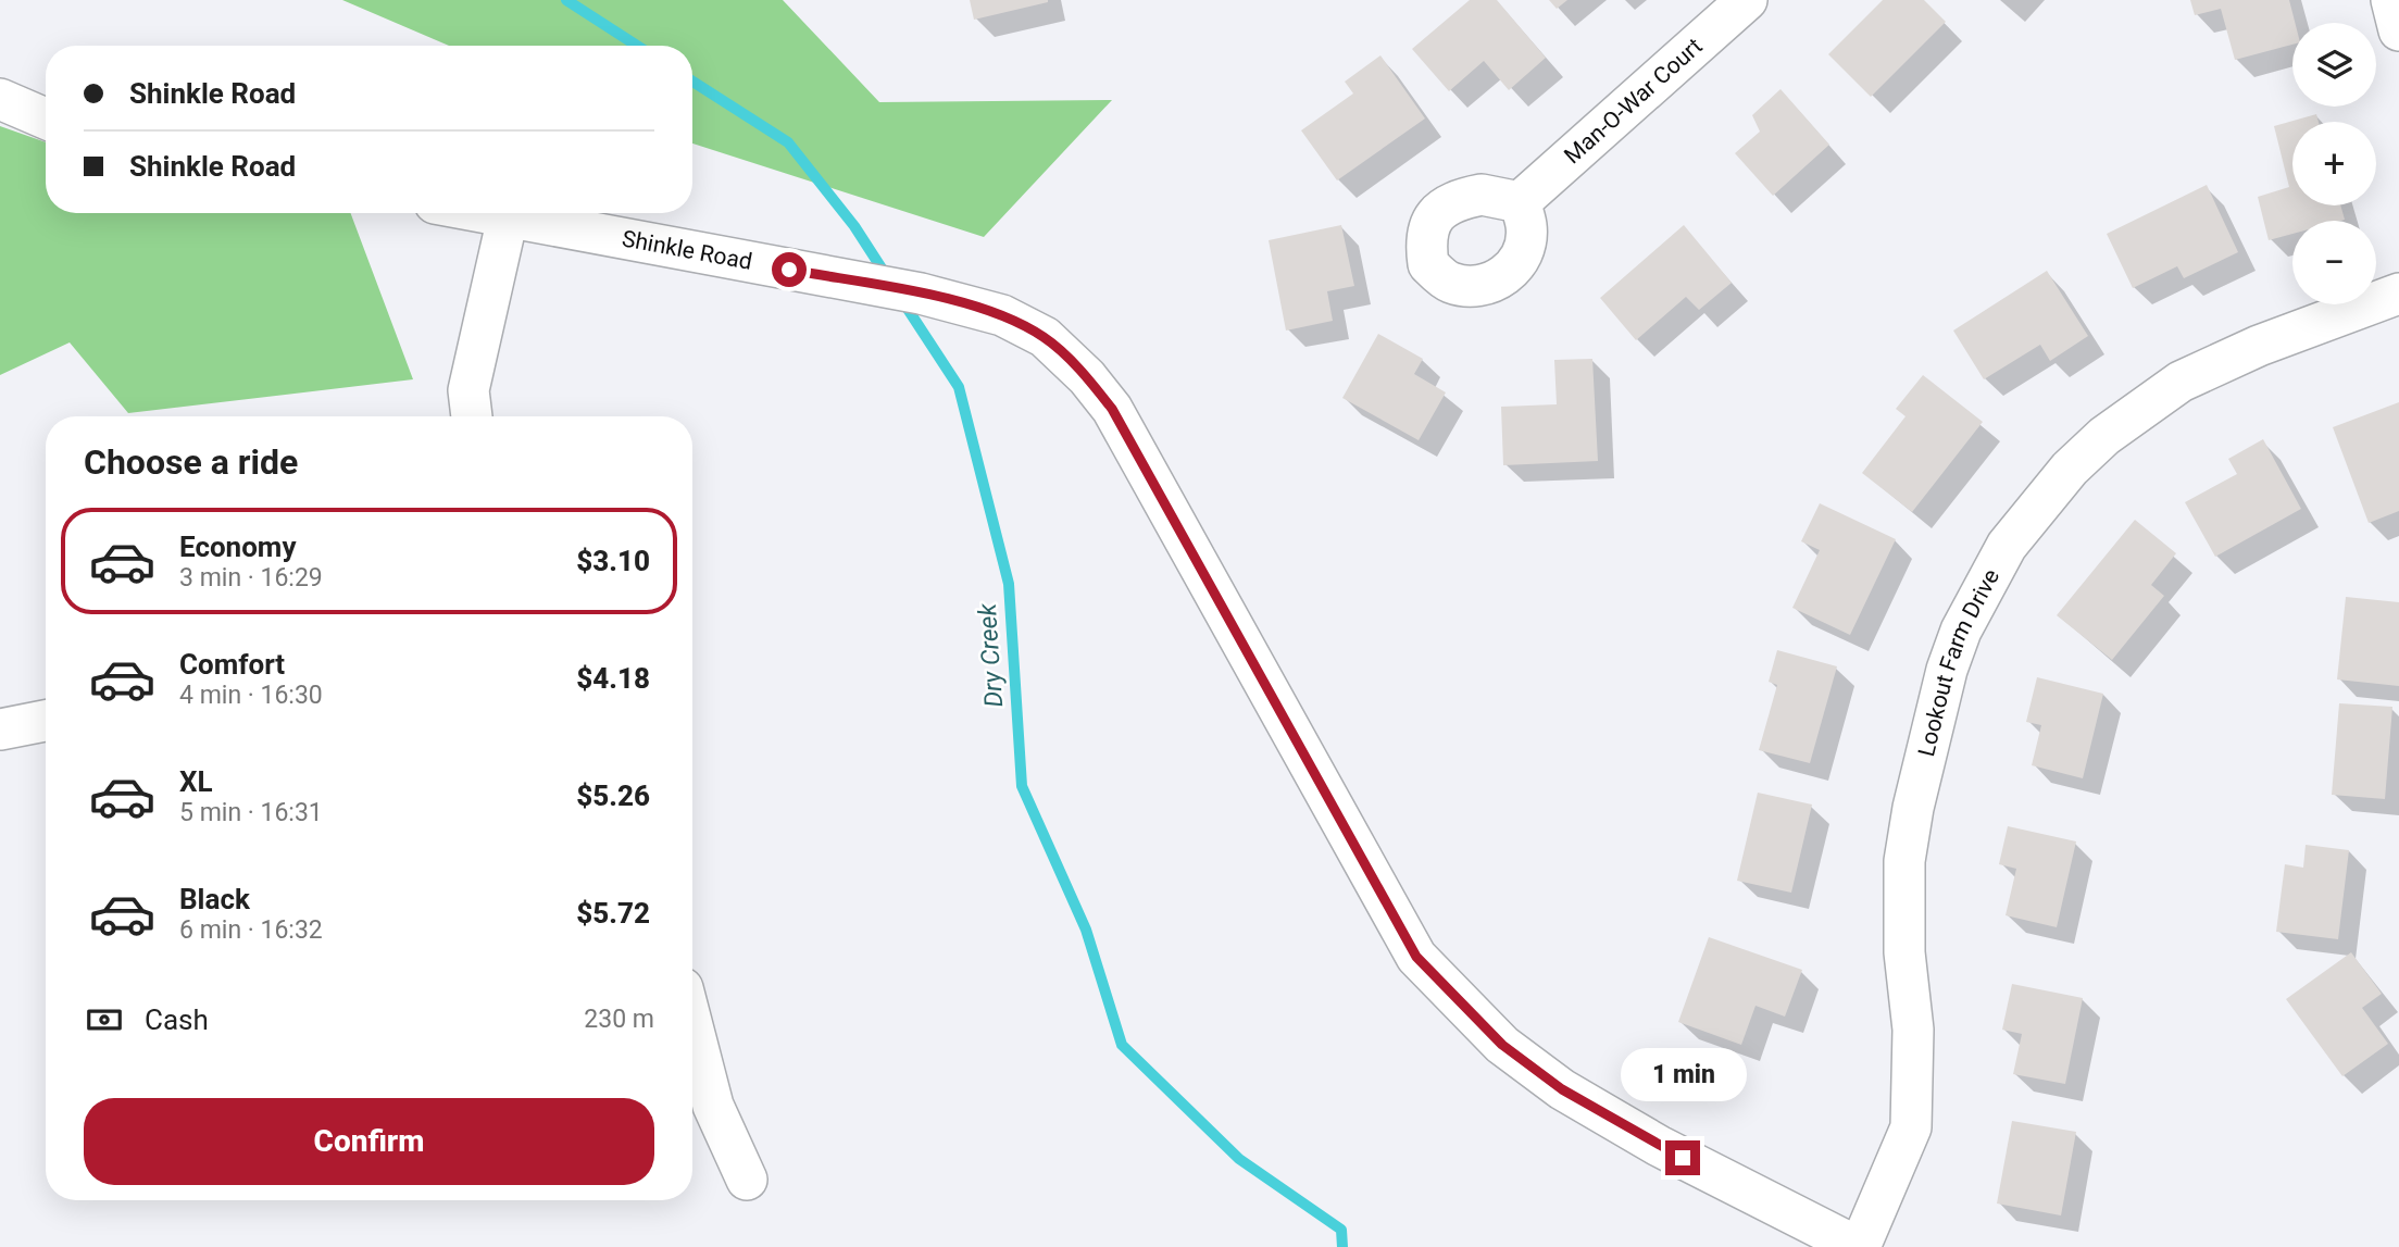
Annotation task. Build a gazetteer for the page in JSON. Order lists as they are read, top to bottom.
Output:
{
  "streets": {
    "street": ["Man-O-War Court", "Shinkle Road", "Lookout Farm Drive"]
  },
  "crossings": [
    ["Shinkle Road", "Lookout Farm Drive"]
  ],
  "water": ["Dry Creek"],
  "page": {
    "map_buttons": ["+", "−"],
    "banner": ["Shinkle Road", "Shinkle Road"],
    "heading": "Choose a ride",
    "list": [
      {
        "name": "Economy",
        "note": "3 min · 16:29",
        "value": "$3.10"
      },
      {
        "name": "Comfort",
        "note": "4 min · 16:30",
        "value": "$4.18"
      },
      {
        "name": "XL",
        "note": "5 min · 16:31",
        "value": "$5.26"
      },
      {
        "name": "Black",
        "note": "6 min · 16:32",
        "value": "$5.72"
      }
    ],
    "pay": ["Cash", "230 m"],
    "bubble": "1 min",
    "buttons": "Confirm"
  }
}
